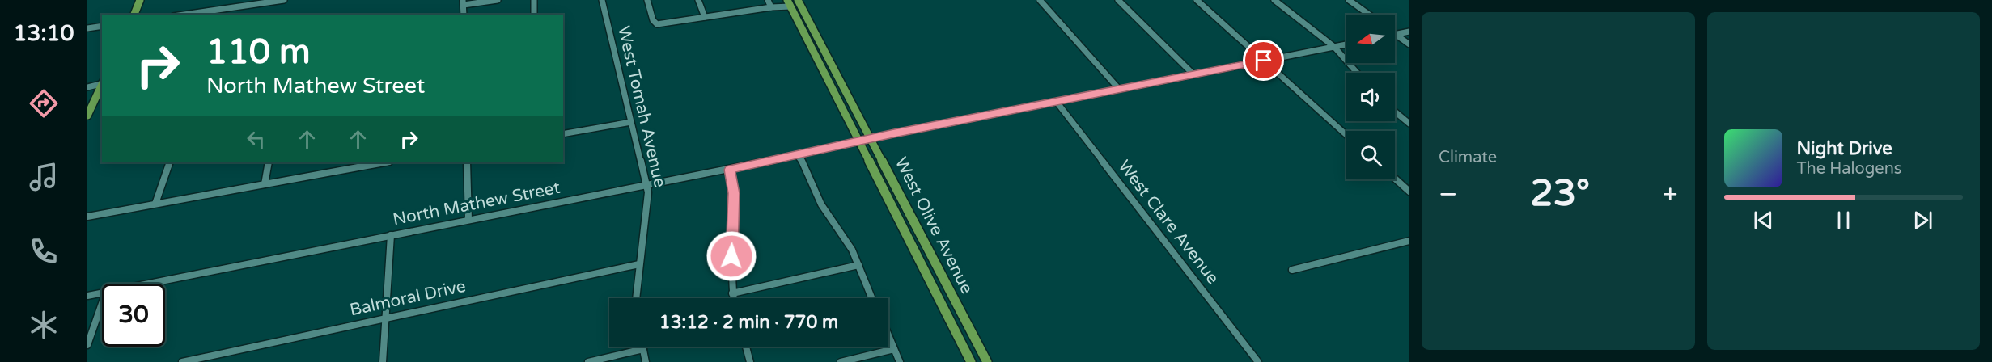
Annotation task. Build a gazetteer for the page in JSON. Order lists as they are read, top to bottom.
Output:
{
  "streets": {
    "main road": ["West Olive Avenue"],
    "street": [
      "West Tomah Avenue",
      "North Mathew Street",
      "West Clare Avenue",
      "Balmoral Drive"
    ]
  },
  "crossings": [
    ["West Tomah Avenue", "North Mathew Street"],
    ["West Tomah Avenue", "Balmoral Drive"],
    ["North Mathew Street", "West Clare Avenue"],
    ["North Mathew Street", "West Olive Avenue"]
  ],
  "north": "left",
  "page": {
    "tabs": "13:10",
    "tile": "Climate",
    "turn": ["110 m", "North Mathew Street"],
    "song": ["Night Drive", "The Halogens"],
    "heat": ["−", "23°", "+"],
    "limit": "30",
    "trip": "13:12 · 2 min · 770 m"
  }
}
